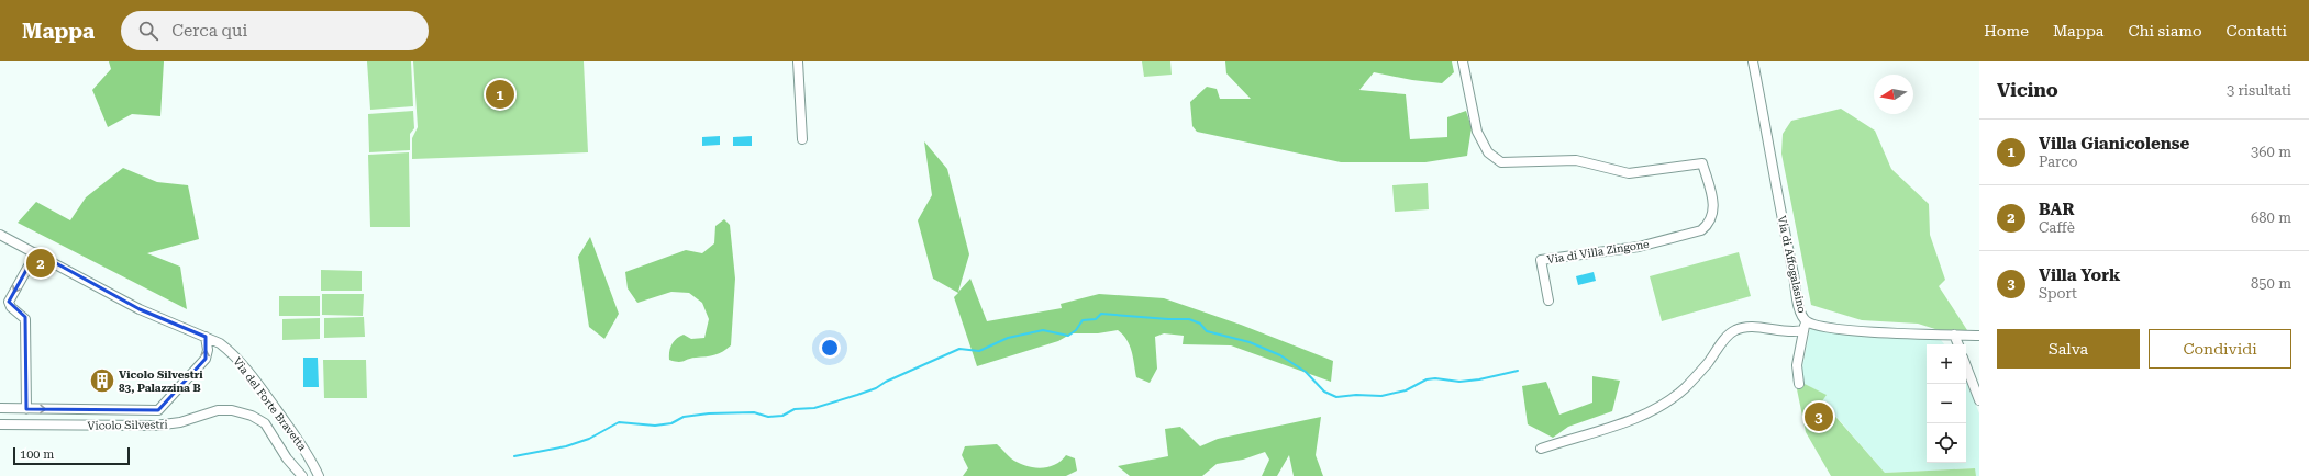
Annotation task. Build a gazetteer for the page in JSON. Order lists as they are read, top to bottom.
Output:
{
  "streets": {
    "street": [
      "Via di Villa Zingone",
      "Via di Affogalasino",
      "Via del Forte Bravetta",
      "Vicolo Silvestri"
    ]
  },
  "crossings": [
    ["Via del Forte Bravetta", "Vicolo Silvestri"]
  ],
  "places": {
    "building": ["Vicolo Silvestri 83, Palazzina B"]
  },
  "scale_bar": "100 m",
  "north": "left",
  "page": {
    "header": "Mappa",
    "search": "Cerca qui",
    "nav": [
      "Home",
      "Mappa",
      "Chi siamo",
      "Contatti"
    ],
    "heading": ["Vicino", "3 risultati"],
    "pins": ["1", "2", "3"],
    "list": [
      {
        "mark": "1",
        "name": "Villa Gianicolense",
        "note": "Parco",
        "value": "360 m"
      },
      {
        "mark": "2",
        "name": "BAR",
        "note": "Caffè",
        "value": "680 m"
      },
      {
        "mark": "3",
        "name": "Villa York",
        "note": "Sport",
        "value": "850 m"
      }
    ],
    "buttons": ["Salva", "Condividi"],
    "map_buttons": ["+", "−"],
    "scale": "100 m"
  }
}
